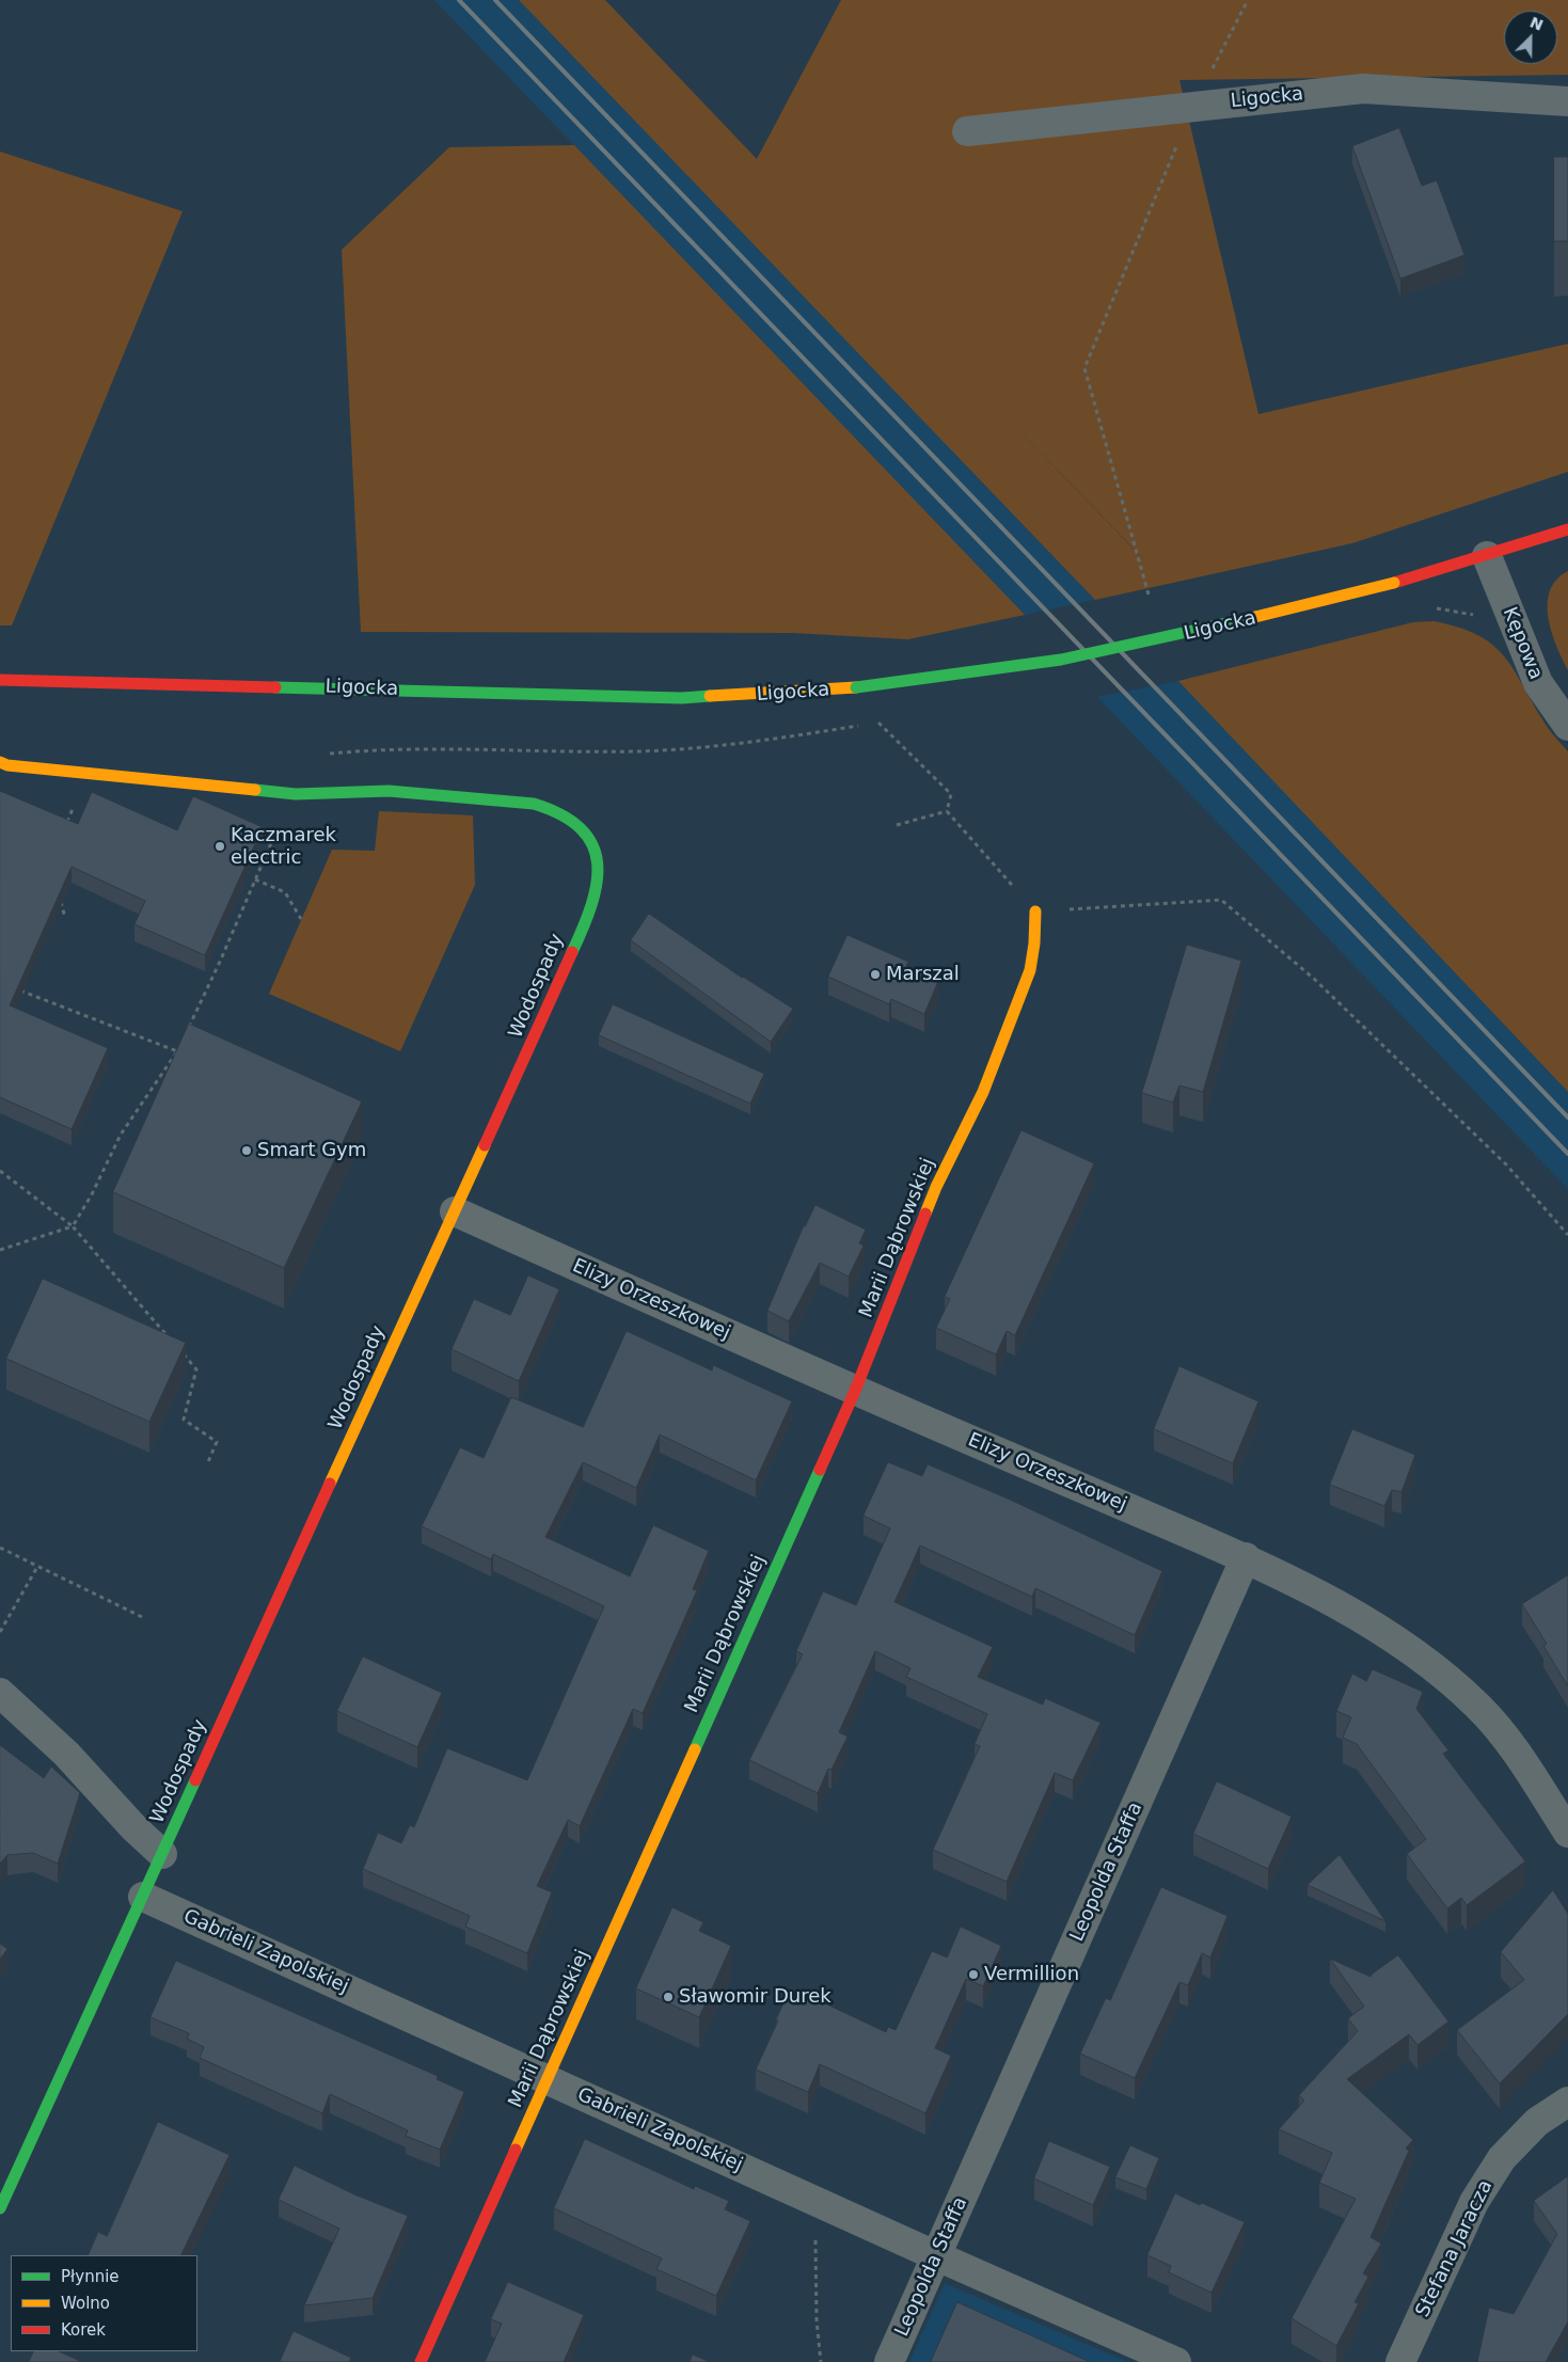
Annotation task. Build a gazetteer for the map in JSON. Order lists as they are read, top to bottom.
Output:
{
  "streets": {
    "street": [
      "Ligocka",
      "Kępowa",
      "Wodospady",
      "Marii Dąbrowskiej",
      "Elizy Orzeszkowej",
      "Leopolda Staffa",
      "Gabrieli Zapolskiej",
      "Stefana Jaracza"
    ]
  },
  "crossings": [
    ["Ligocka", "Kępowa"],
    ["Wodospady", "Elizy Orzeszkowej"],
    ["Wodospady", "Gabrieli Zapolskiej"],
    ["Marii Dąbrowskiej", "Elizy Orzeszkowej"],
    ["Marii Dąbrowskiej", "Gabrieli Zapolskiej"],
    ["Elizy Orzeszkowej", "Leopolda Staffa"],
    ["Leopolda Staffa", "Gabrieli Zapolskiej"]
  ],
  "places": [
    "Kaczmarek electric",
    "Marszal",
    "Smart Gym",
    "Vermillion",
    "Sławomir Durek"
  ],
  "legend": ["Płynnie", "Wolno", "Korek"],
  "north": "top right"
}
